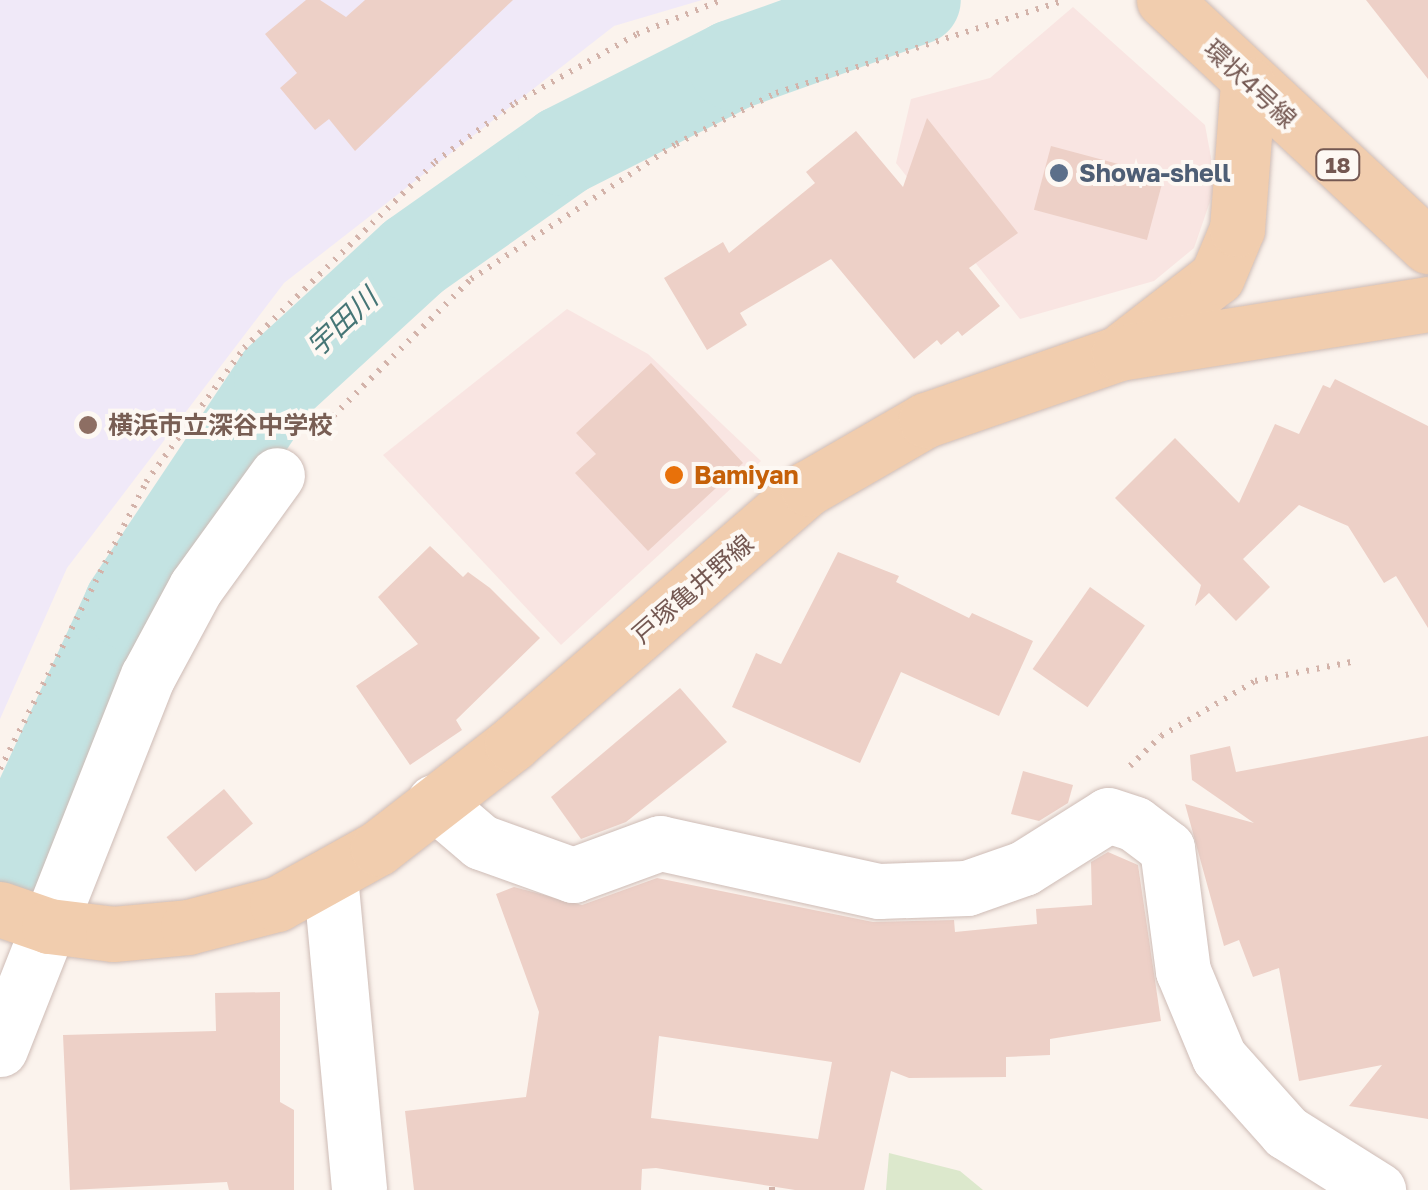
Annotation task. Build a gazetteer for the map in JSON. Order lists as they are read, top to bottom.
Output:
{
  "streets": {
    "main road": ["環状4号線", "18", "戸塚亀井野線"]
  },
  "water": ["宇田川"],
  "places": ["Showa-shell", "横浜市立深谷中学校", "Bamiyan"]
}
